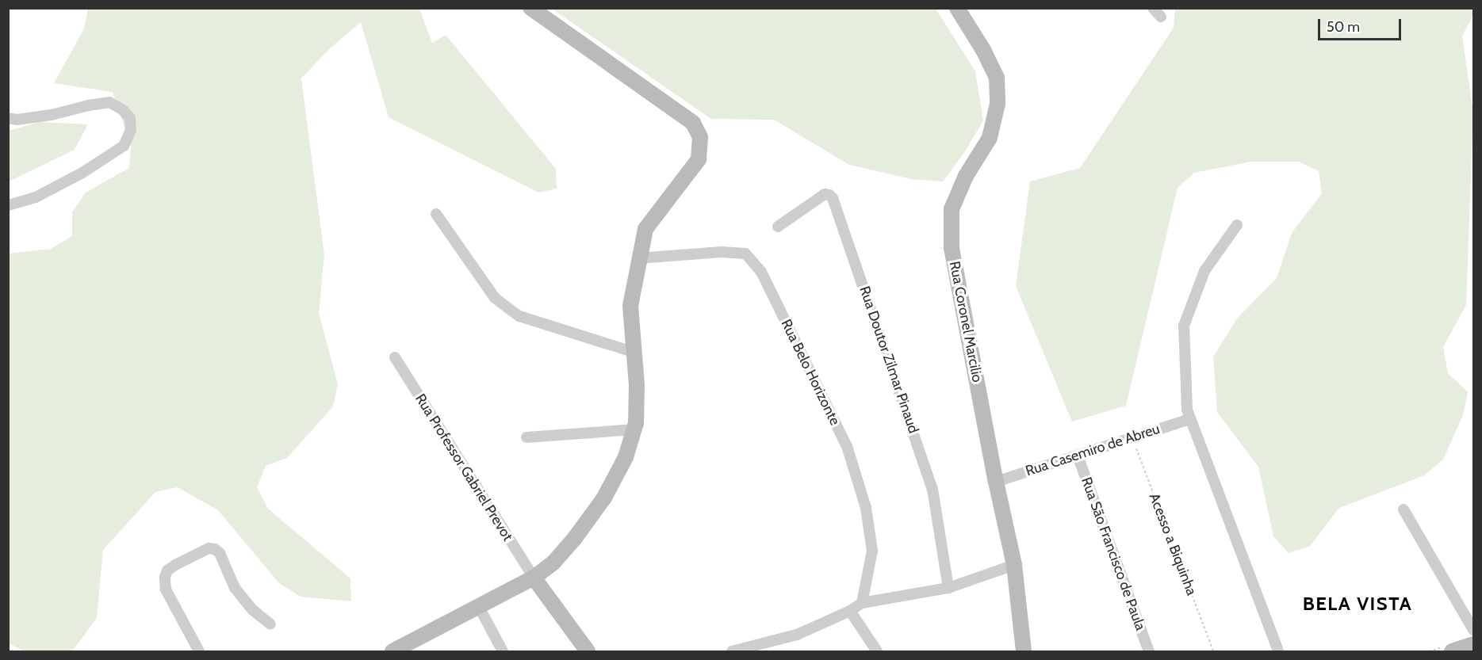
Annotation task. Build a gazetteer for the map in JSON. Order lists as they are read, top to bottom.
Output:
{
  "streets": {
    "street": [
      "Rua Coronel Marcilio",
      "Rua Doutor Zilmar Pinaud",
      "Rua Belo Horizonte",
      "Rua Casemiro de Abreu",
      "Rua Professor Gabriel Prevot",
      "Rua São Francisco de Paula"
    ],
    "path": ["Acesso a Biquinha"]
  },
  "crossings": [
    ["Rua Coronel Marcilio", "Rua Casemiro de Abreu"],
    ["Rua Casemiro de Abreu", "Acesso a Biquinha"],
    ["Rua Casemiro de Abreu", "Rua São Francisco de Paula"]
  ],
  "districts": ["BELA VISTA"],
  "scale_bar": "50 m"
}
